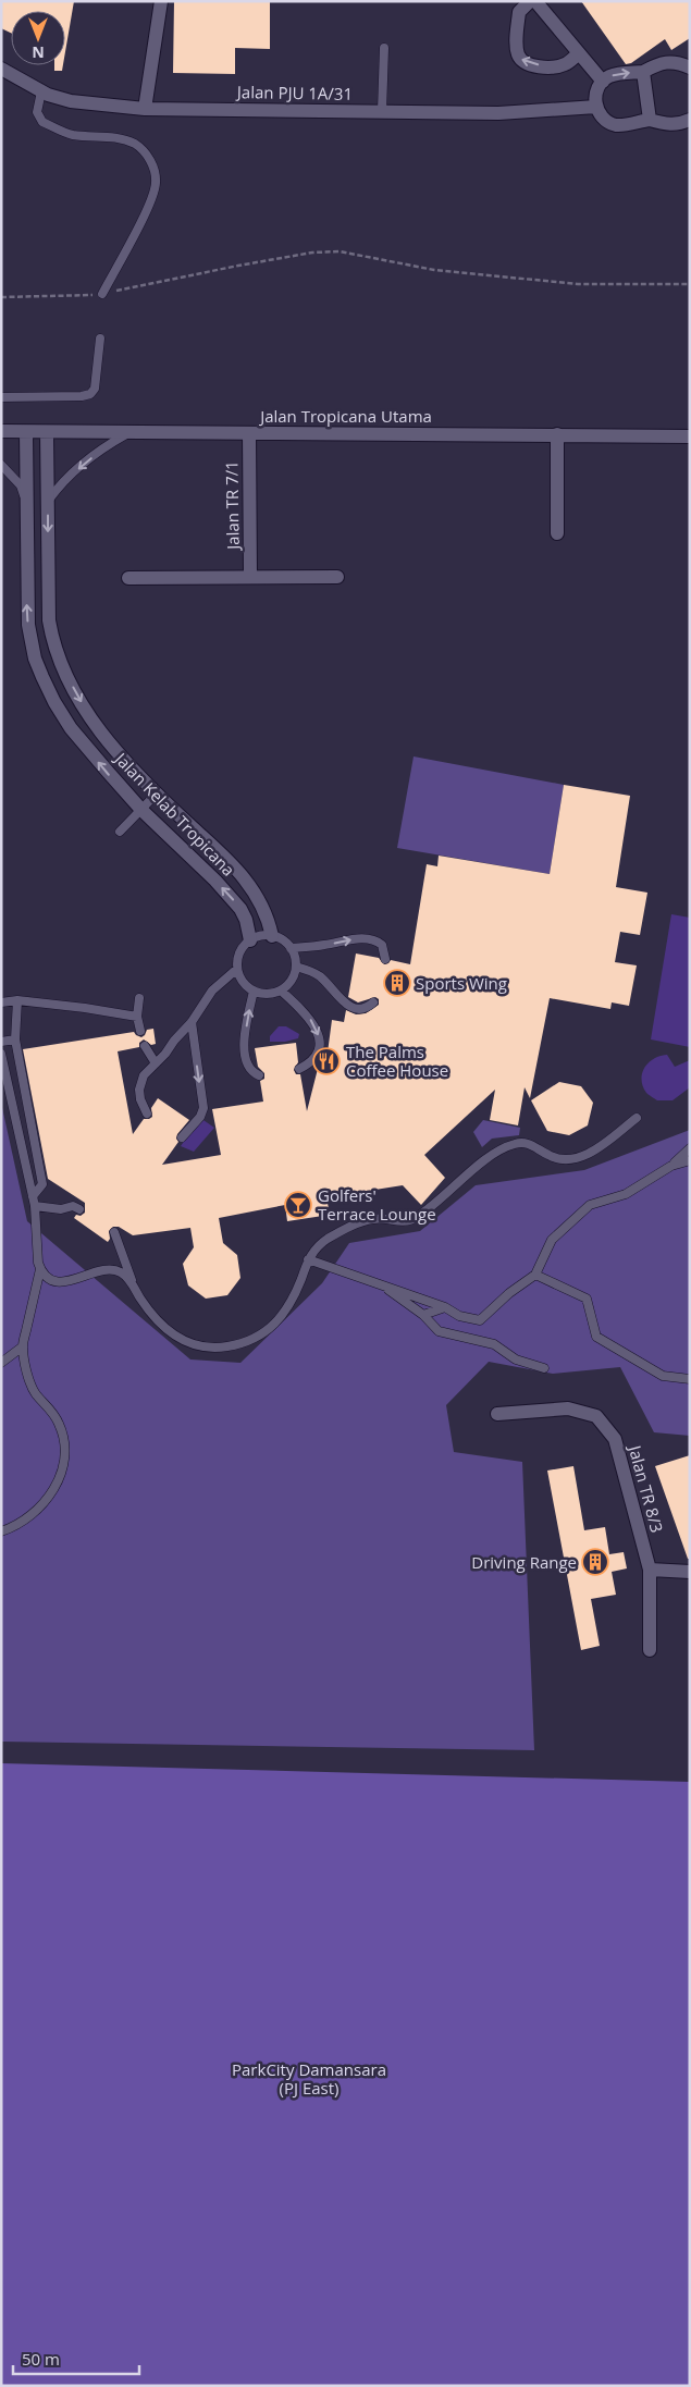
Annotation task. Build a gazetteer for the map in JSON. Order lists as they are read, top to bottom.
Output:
{
  "streets": {
    "street": [
      "Jalan PJU 1A/31",
      "Jalan Tropicana Utama",
      "Jalan TR 7/1",
      "Jalan Kelab Tropicana",
      "Jalan TR 8/3"
    ]
  },
  "crossings": [
    ["Jalan Tropicana Utama", "Jalan TR 7/1"],
    ["Jalan Tropicana Utama", "Jalan Kelab Tropicana"]
  ],
  "parks": ["ParkCity Damansara (PJ East)"],
  "places": {
    "building": ["Sports Wing", "Driving Range"],
    "restaurant": ["The Palms Coffee House"],
    "bar": ["Golfers' Terrace Lounge"]
  },
  "scale_bar": "50 m",
  "north": "bottom"
}
